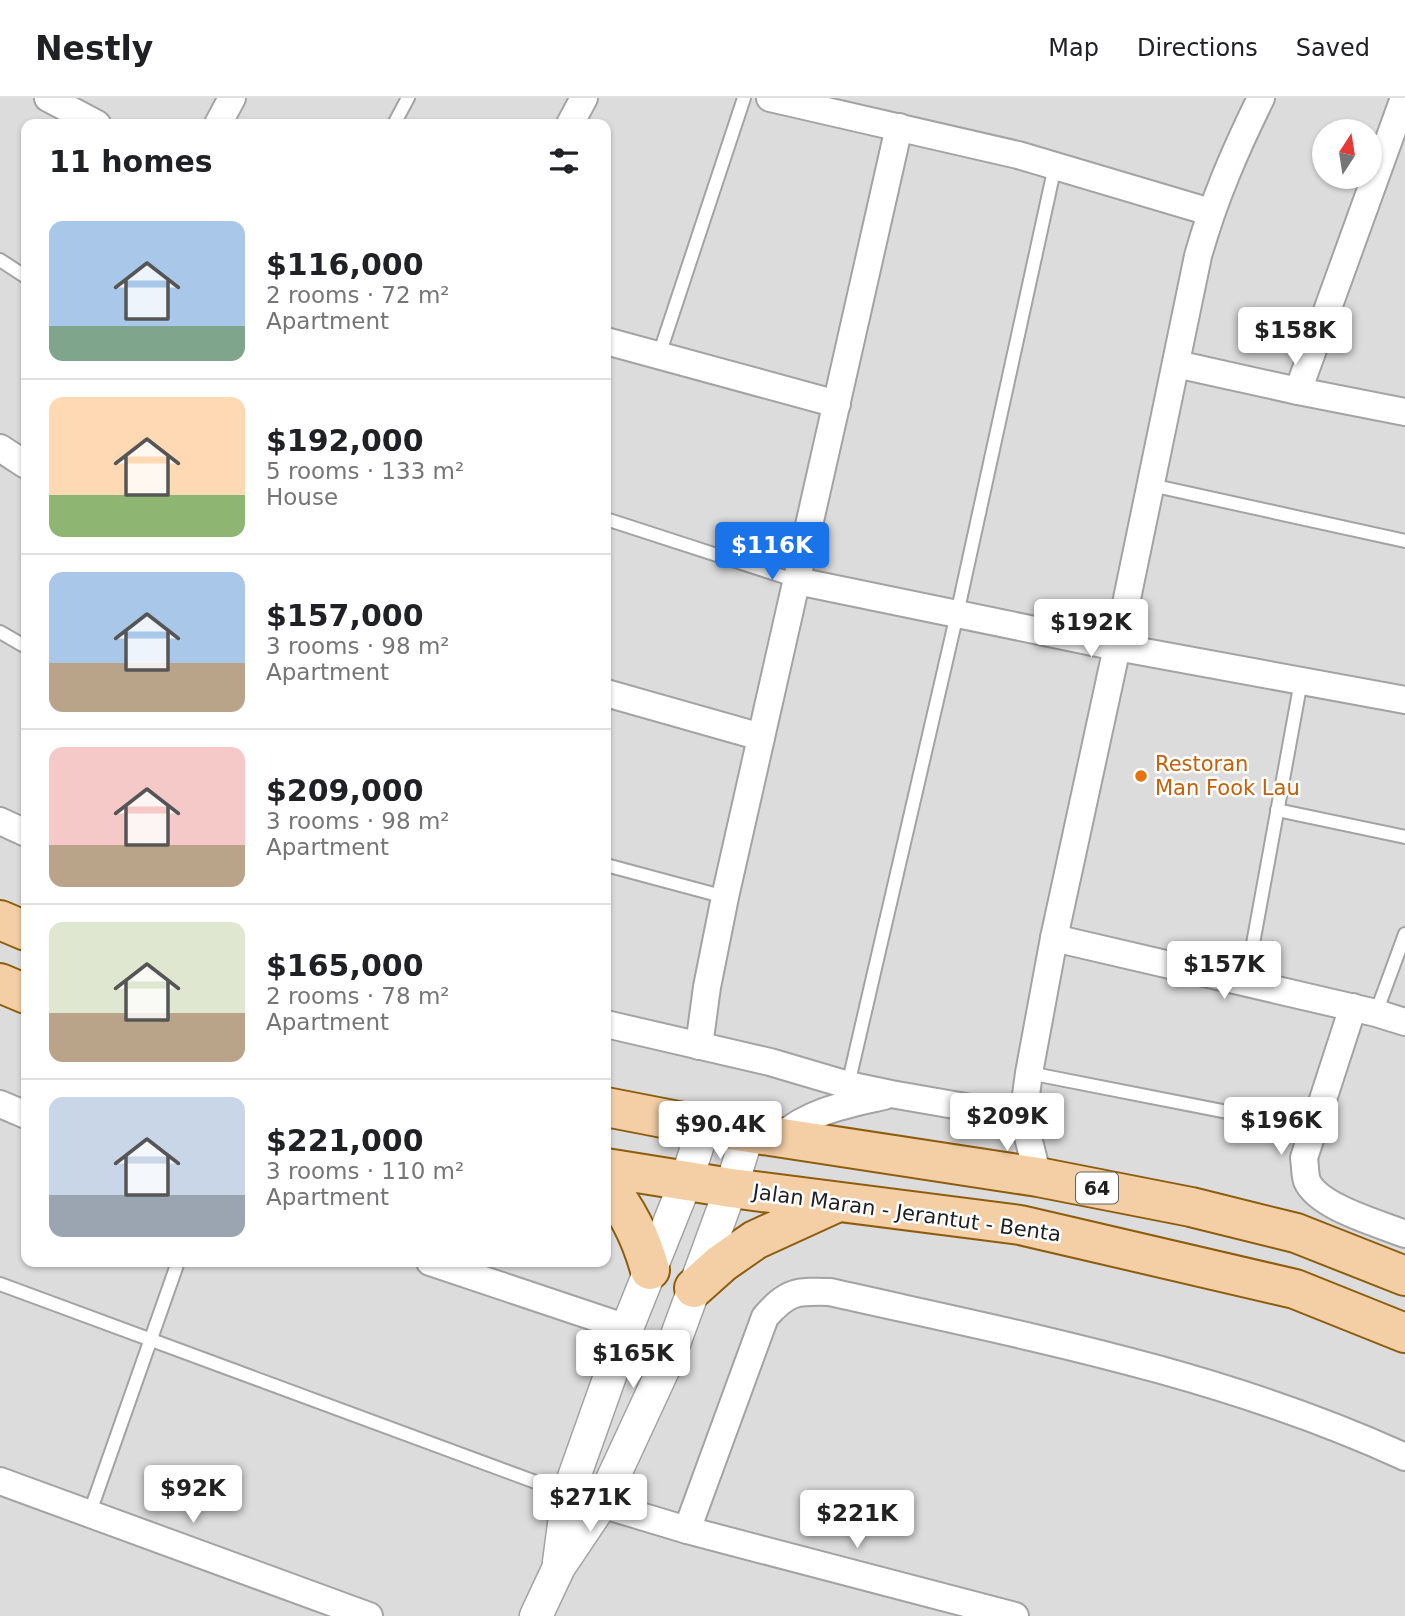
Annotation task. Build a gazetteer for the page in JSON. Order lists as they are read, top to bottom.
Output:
{
  "streets": {
    "main road": ["64", "Jalan Maran - Jerantut - Benta"]
  },
  "places": ["Restoran Man Fook Lau"],
  "north": "top",
  "page": {
    "header": "Nestly",
    "nav": ["Map", "Directions", "Saved"],
    "heading": "11 homes",
    "list": [
      {
        "name": "$116,000",
        "note": "2 rooms · 72 m² · Apartment"
      },
      {
        "name": "$192,000",
        "note": "5 rooms · 133 m² · House"
      },
      {
        "name": "$157,000",
        "note": "3 rooms · 98 m² · Apartment"
      },
      {
        "name": "$209,000",
        "note": "3 rooms · 98 m² · Apartment"
      },
      {
        "name": "$165,000",
        "note": "2 rooms · 78 m² · Apartment"
      },
      {
        "name": "$221,000",
        "note": "3 rooms · 110 m² · Apartment"
      }
    ],
    "price": [
      "$158K",
      "$116K",
      "$192K",
      "$157K",
      "$209K",
      "$196K",
      "$90.4K",
      "$165K",
      "$92K",
      "$271K",
      "$221K"
    ]
  }
}
